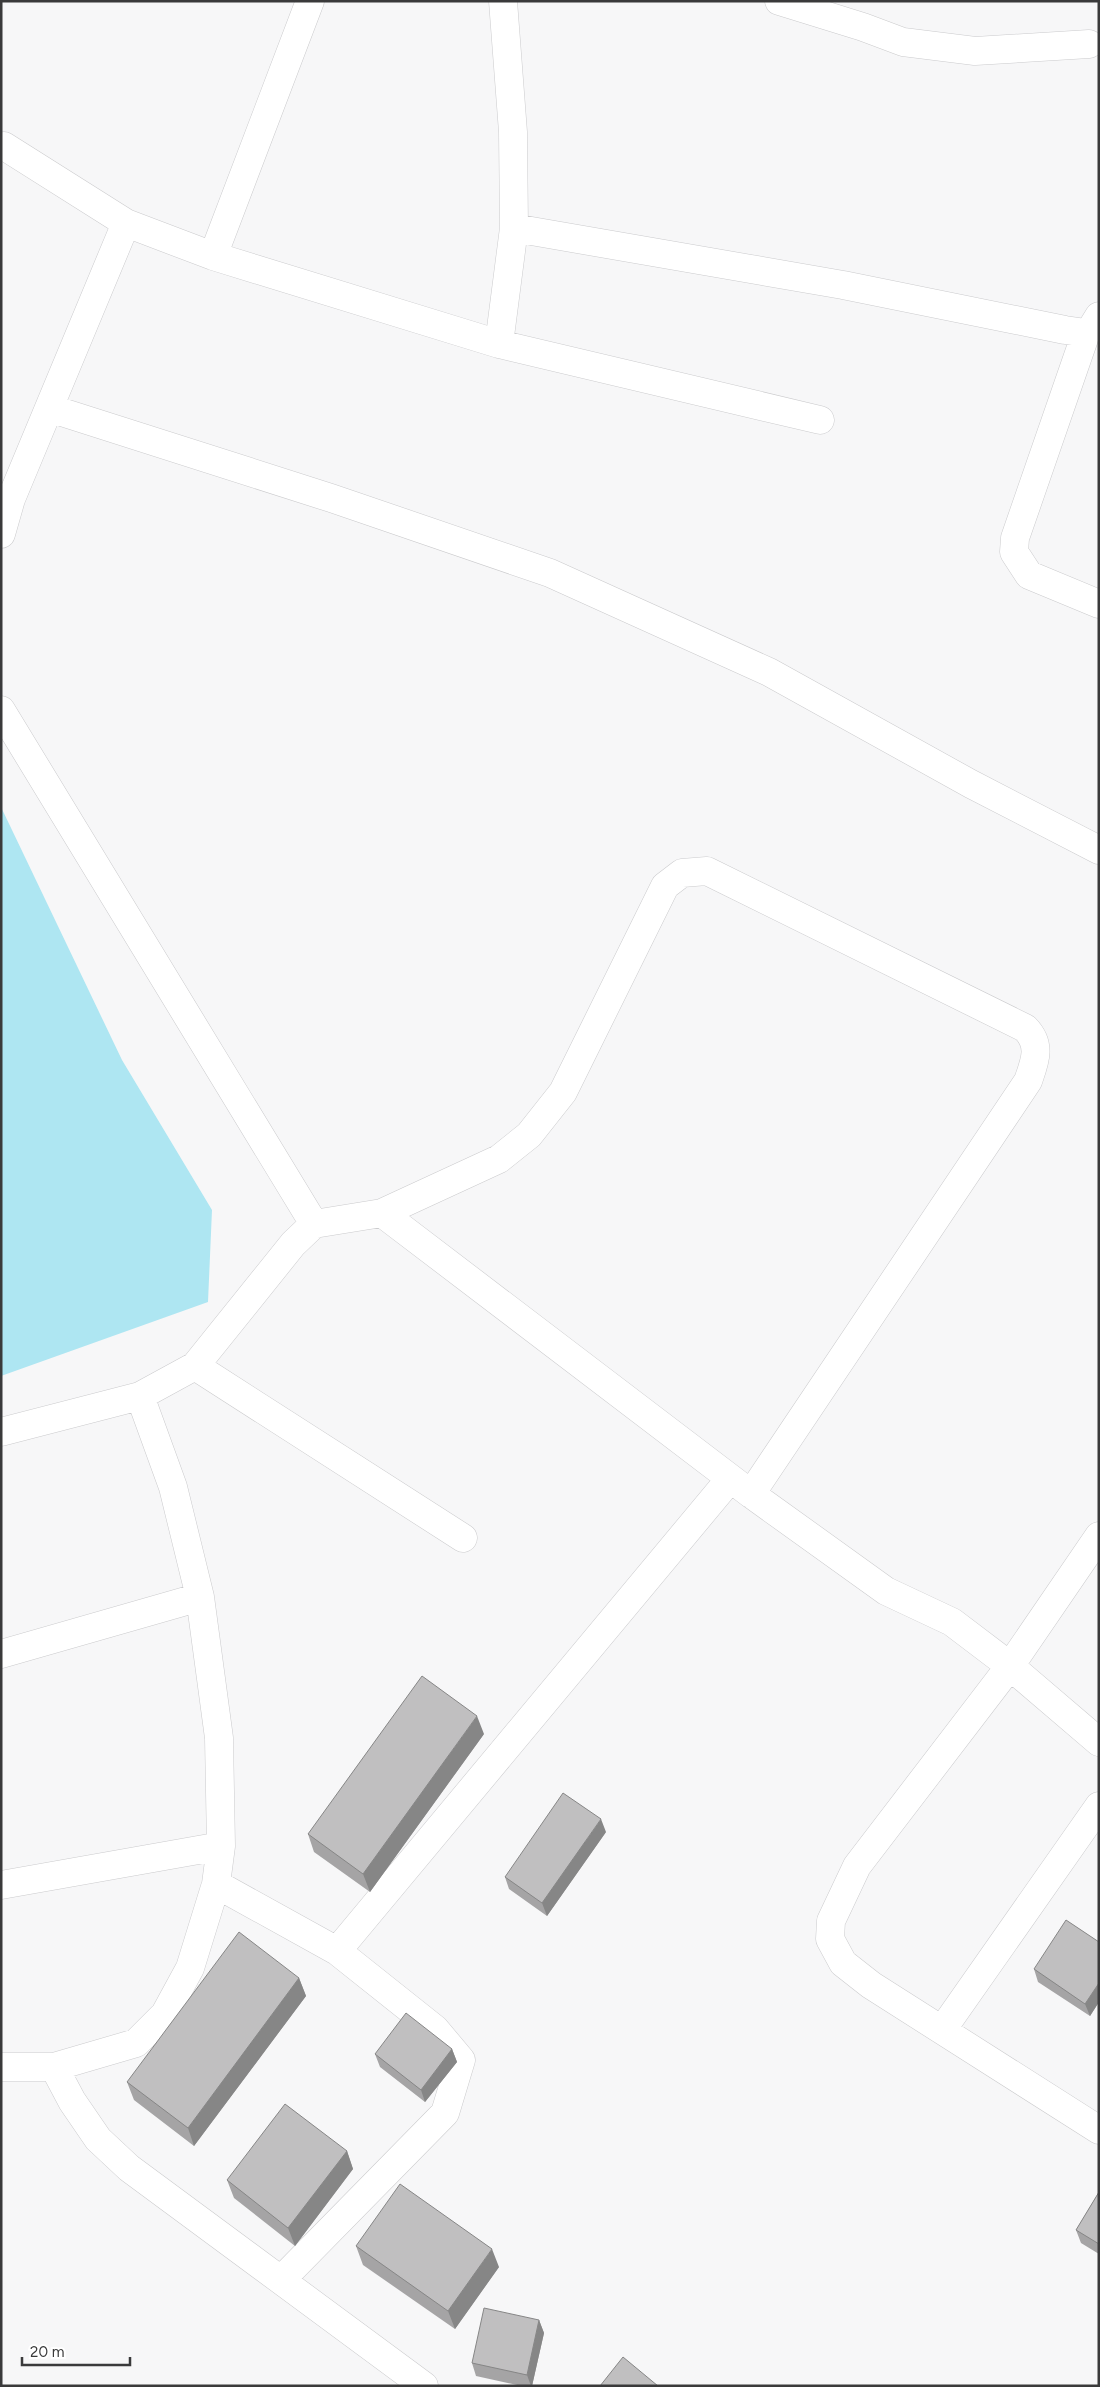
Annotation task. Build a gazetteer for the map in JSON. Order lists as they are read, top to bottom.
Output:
{
  "scale_bar": "20 m"
}
